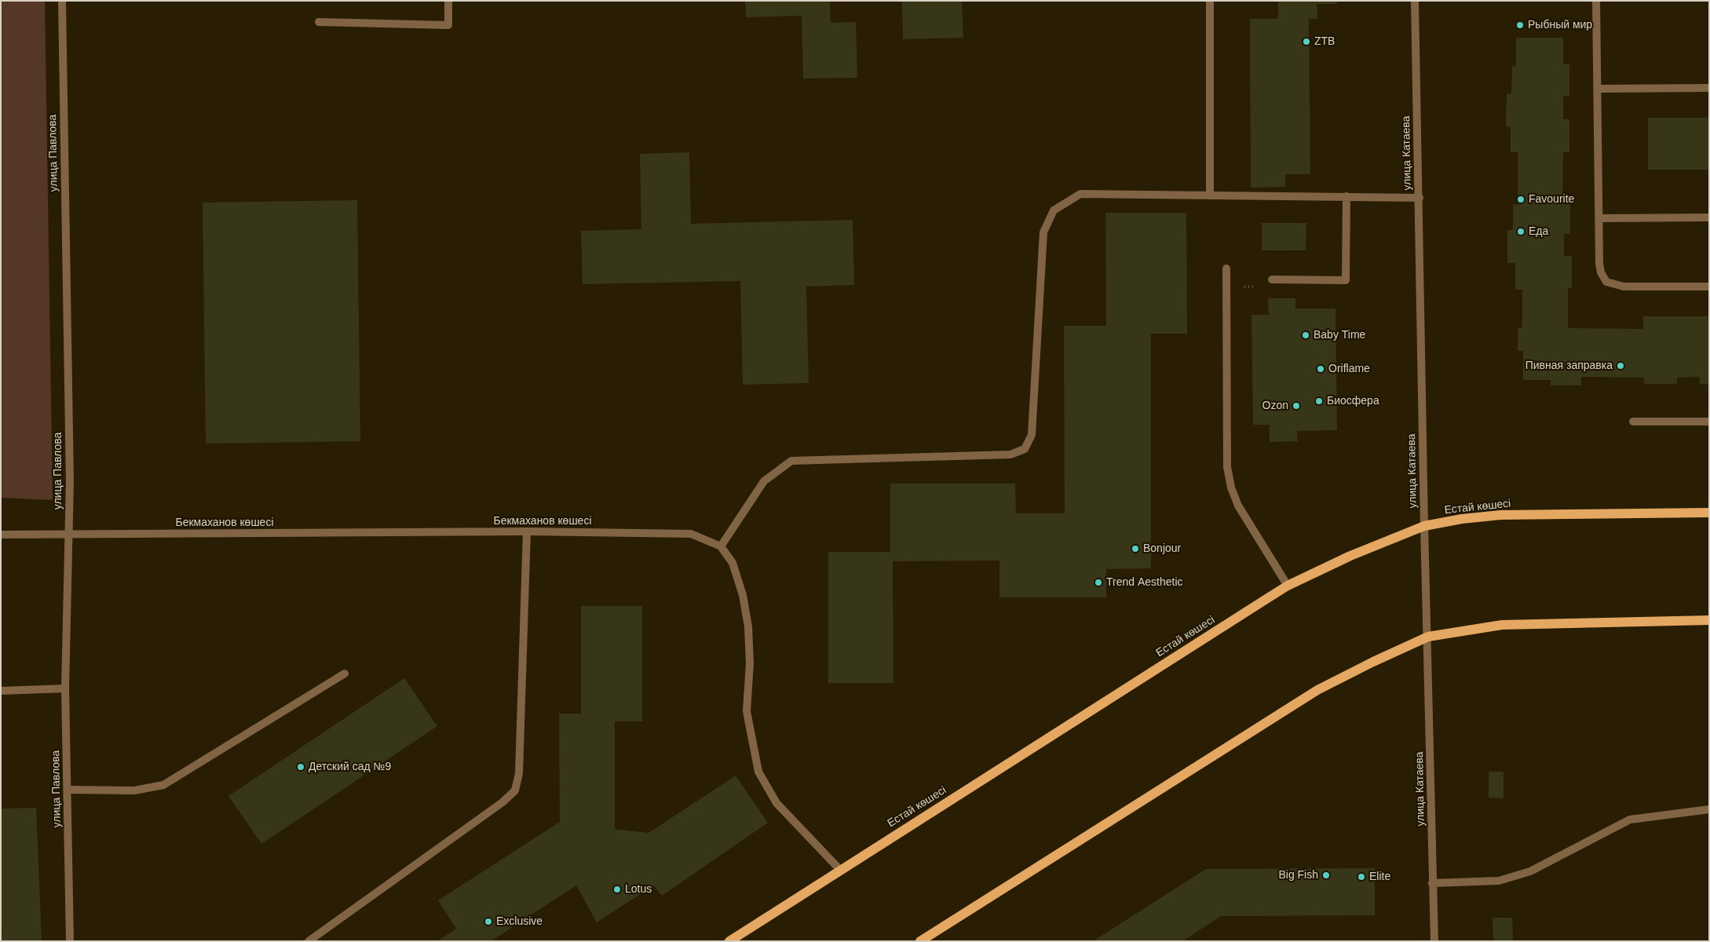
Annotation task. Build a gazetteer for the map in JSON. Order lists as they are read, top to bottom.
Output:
{
  "streets": {
    "main road": ["Естай көшесі"],
    "street": ["улица Павлова", "улица Катаева", "Бекмаханов көшесі"]
  },
  "crossings": [
    ["улица Павлова", "Бекмаханов көшесі"],
    ["улица Катаева", "Естай көшесі"]
  ],
  "places": [
    "Рыбный мир",
    "ZTB",
    "Favourite",
    "Еда",
    "Baby Time",
    "Пивная заправка",
    "Oriflame",
    "Биосфера",
    "Ozon",
    "Bonjour",
    "Trend Aesthetic",
    "Детский сад №9",
    "Big Fish",
    "Elite",
    "Lotus",
    "Exclusive"
  ]
}
